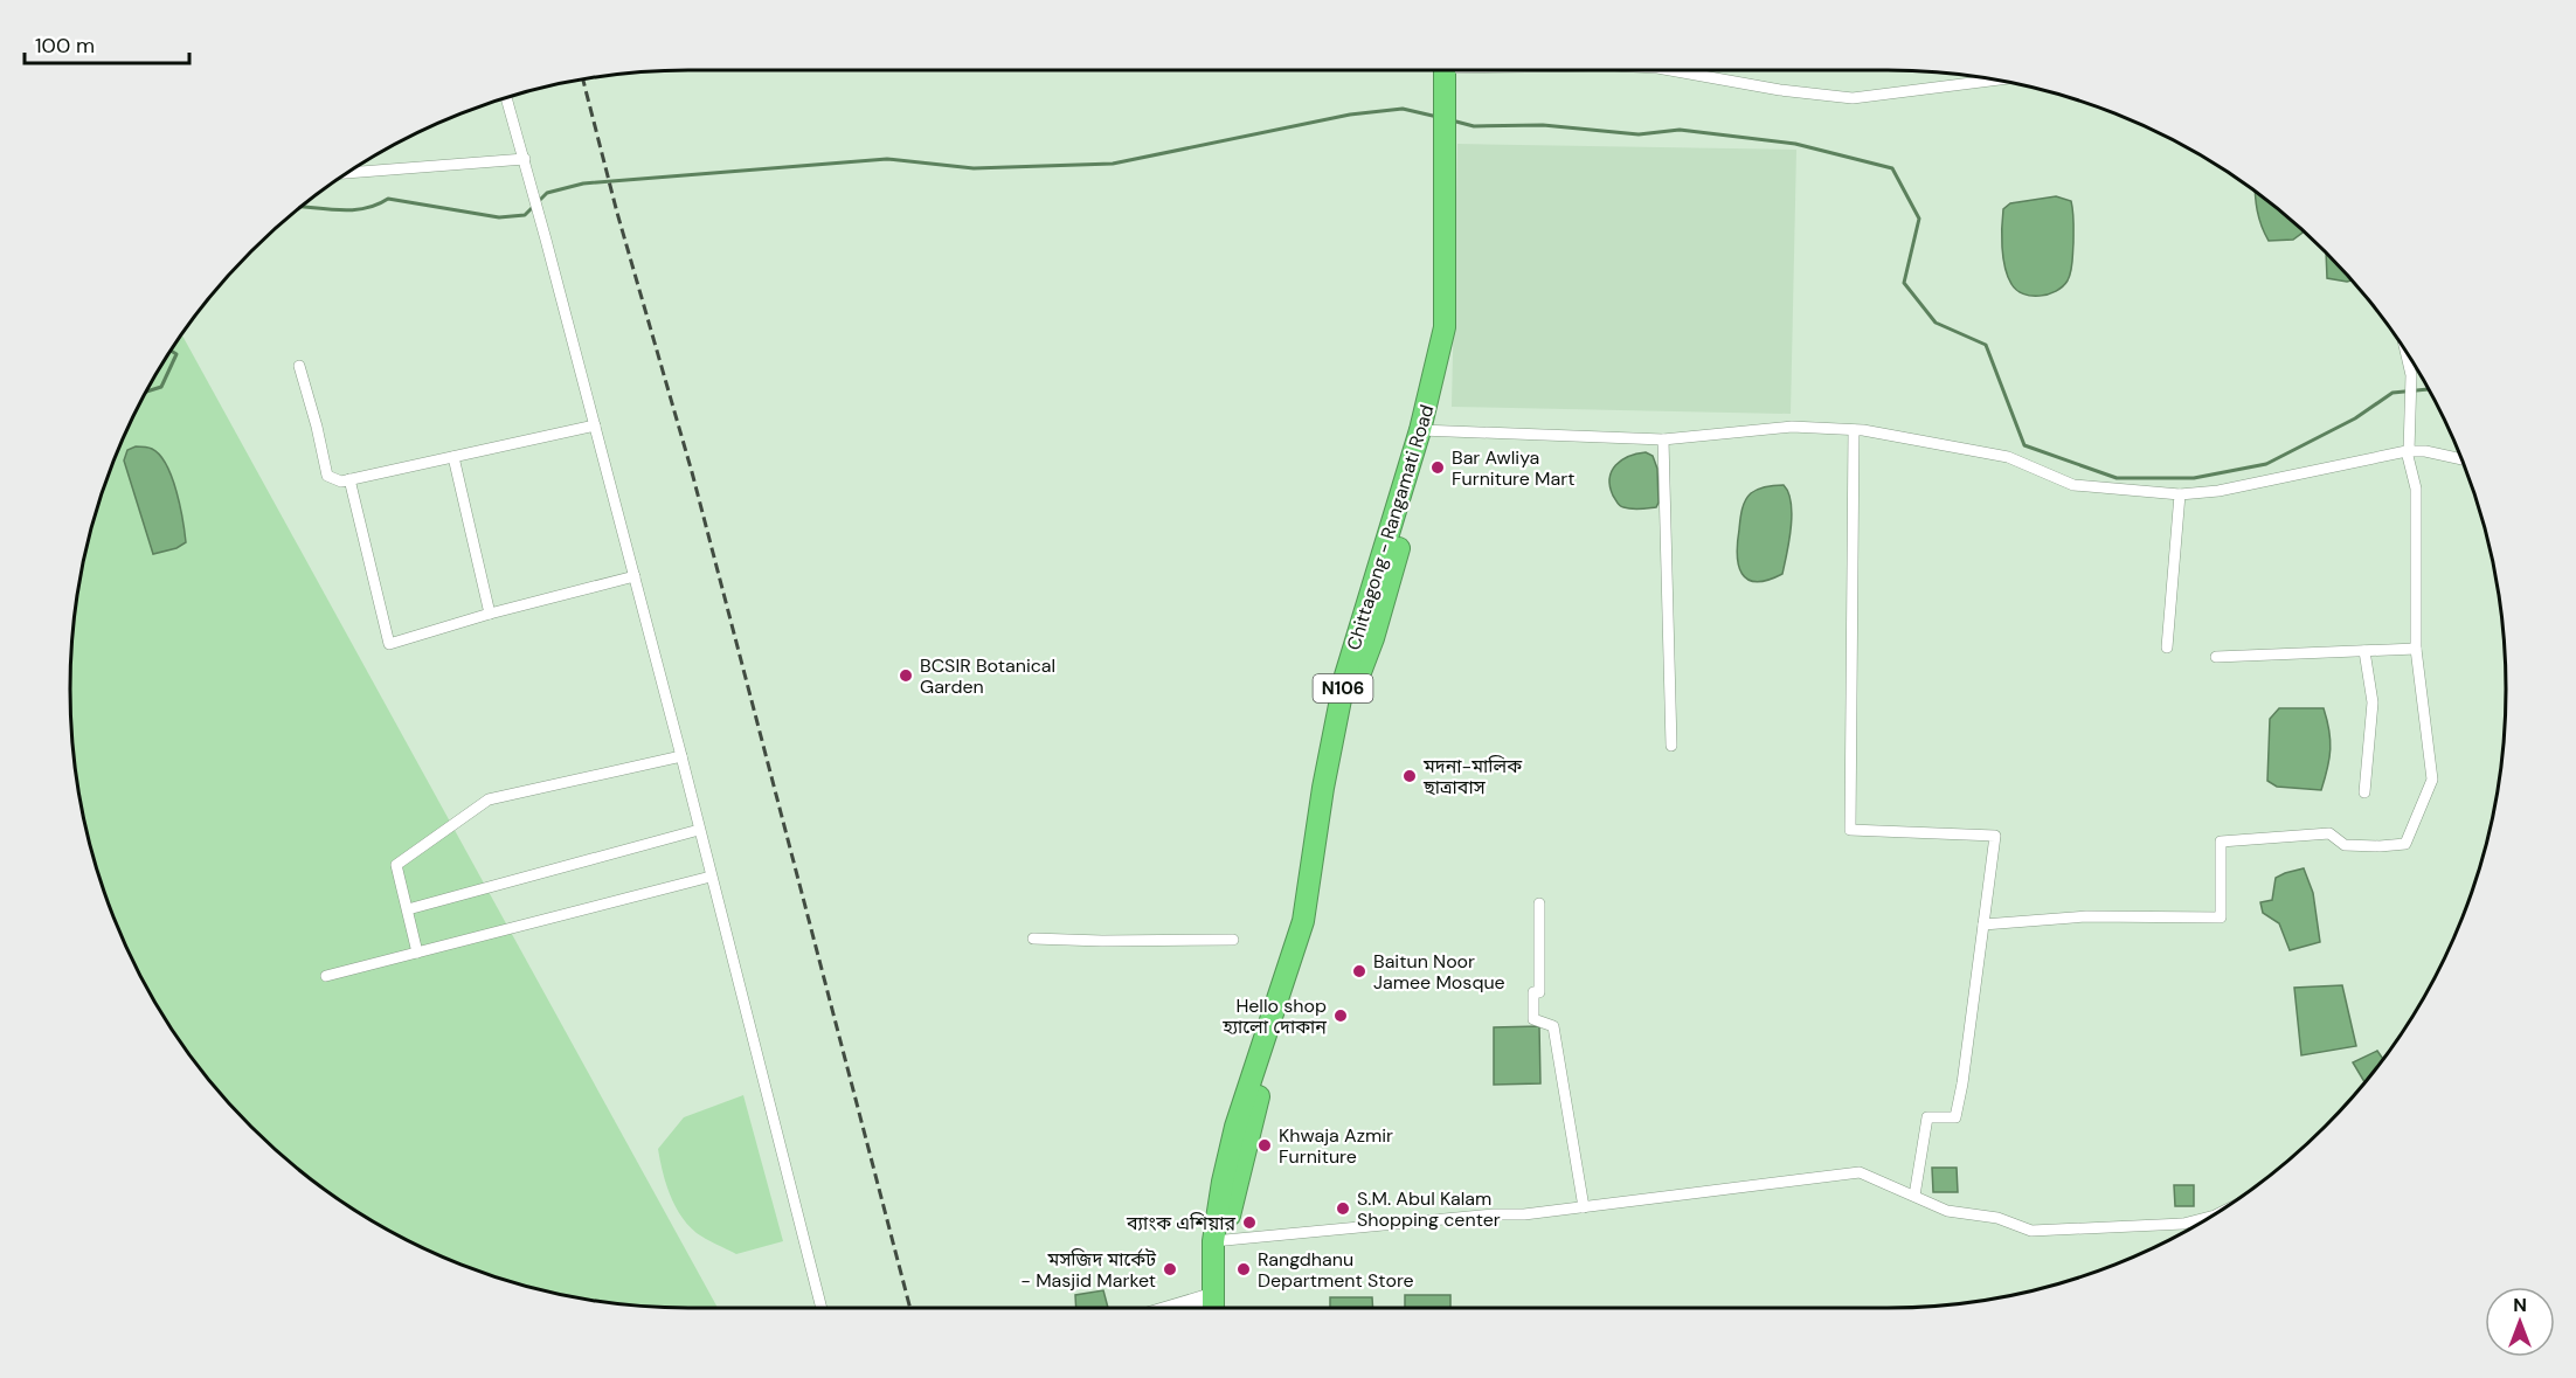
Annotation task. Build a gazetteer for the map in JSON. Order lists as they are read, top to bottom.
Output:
{
  "streets": {
    "highway": ["Chittagong - Rangamati Road", "N106"]
  },
  "places": [
    "Bar Awliya Furniture Mart",
    "BCSIR Botanical Garden",
    "মদনা-মালিক ছাত্রাবাস",
    "Baitun Noor Jamee Mosque",
    "Hello shop হ্যালো দোকান",
    "Khwaja Azmir Furniture",
    "S.M. Abul Kalam Shopping center",
    "ব্যাংক এশিয়ার",
    "মসজিদ মার্কেট - Masjid Market",
    "Rangdhanu Department Store"
  ],
  "scale_bar": "100 m",
  "north": "top"
}
